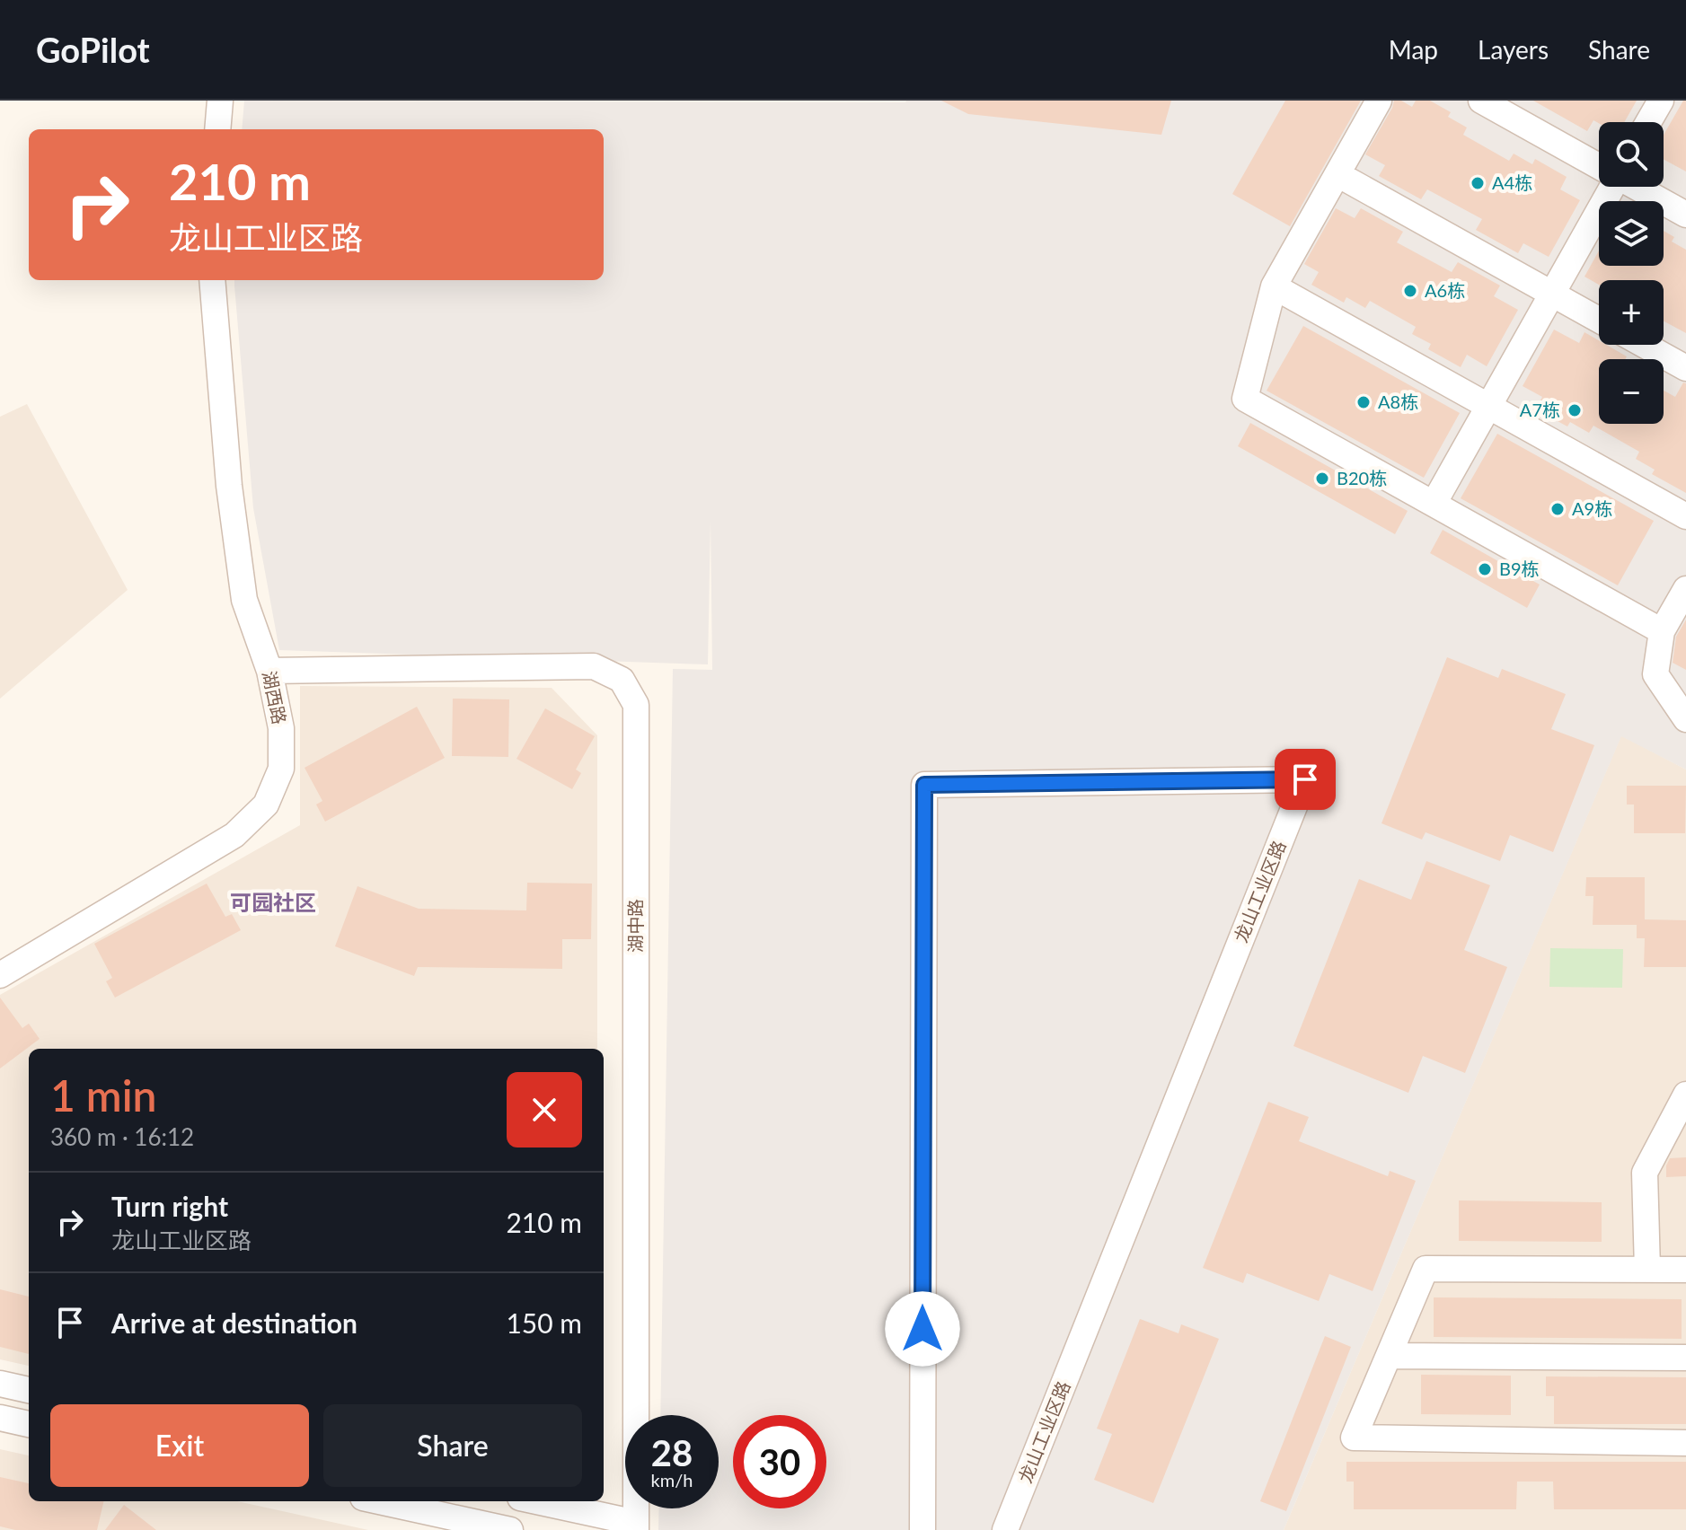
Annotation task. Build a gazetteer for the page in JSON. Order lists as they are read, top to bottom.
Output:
{
  "streets": {
    "street": ["湖西路", "龙山工业区路", "湖中路"]
  },
  "crossings": [
    ["湖西路", "湖中路"]
  ],
  "districts": ["可园社区"],
  "places": [
    "A4栋",
    "A6栋",
    "A8栋",
    "A7栋",
    "B20栋",
    "A9栋",
    "B9栋"
  ],
  "page": {
    "header": "GoPilot",
    "nav": ["Map", "Layers", "Share"],
    "map_buttons": ["+", "−"],
    "turn": ["210 m", "龙山工业区路"],
    "heading": ["1 min", "360 m · 16:12"],
    "list": [
      {
        "name": "Turn right",
        "note": "龙山工业区路",
        "value": "210 m"
      },
      {
        "name": "Arrive at destination",
        "value": "150 m"
      }
    ],
    "buttons": ["Exit", "Share"],
    "speed": "28 km/h",
    "limit": "30"
  }
}
